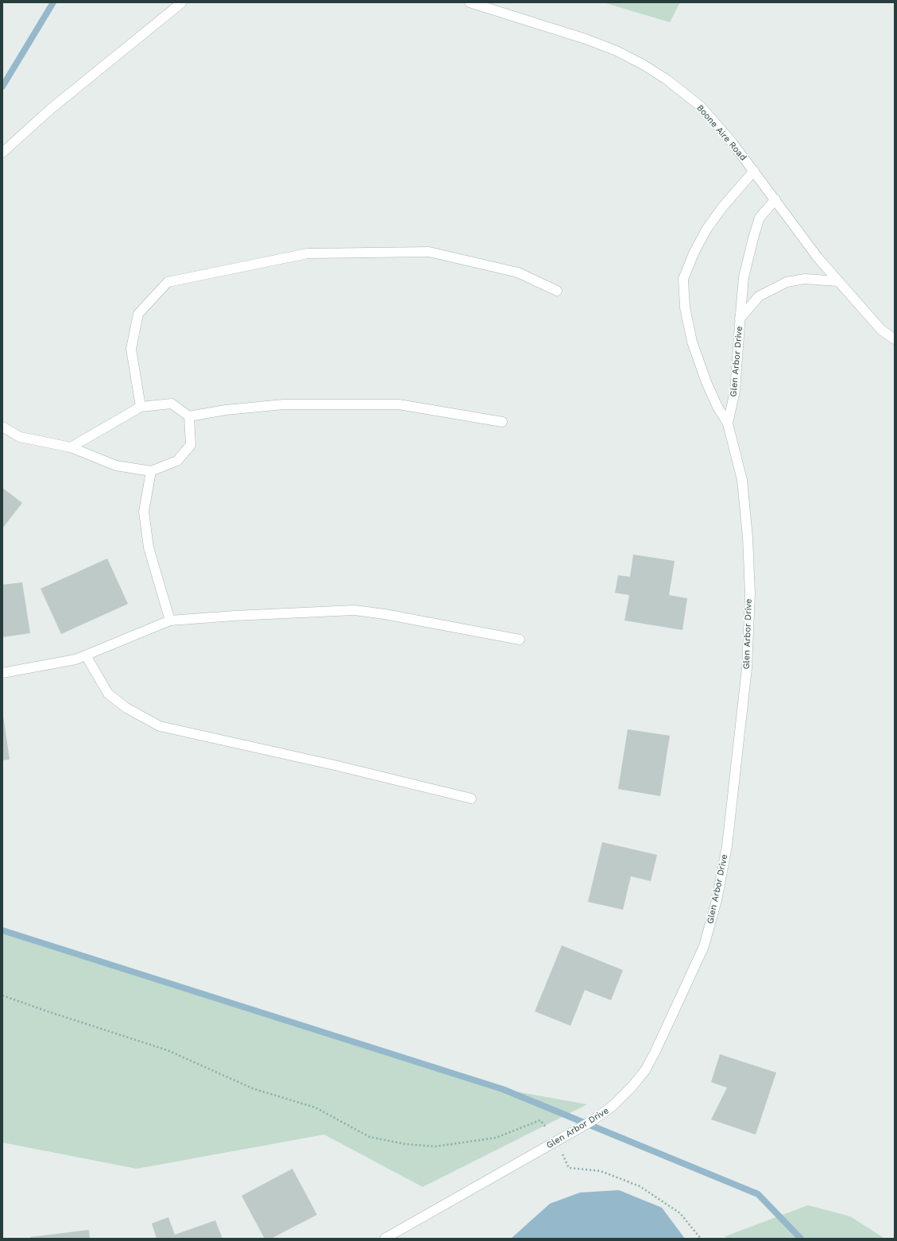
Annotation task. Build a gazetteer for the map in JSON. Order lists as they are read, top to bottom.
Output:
{
  "streets": {
    "street": ["Boone Aire Road", "Glen Arbor Drive"]
  },
  "crossings": [
    ["Boone Aire Road", "Glen Arbor Drive"]
  ]
}
